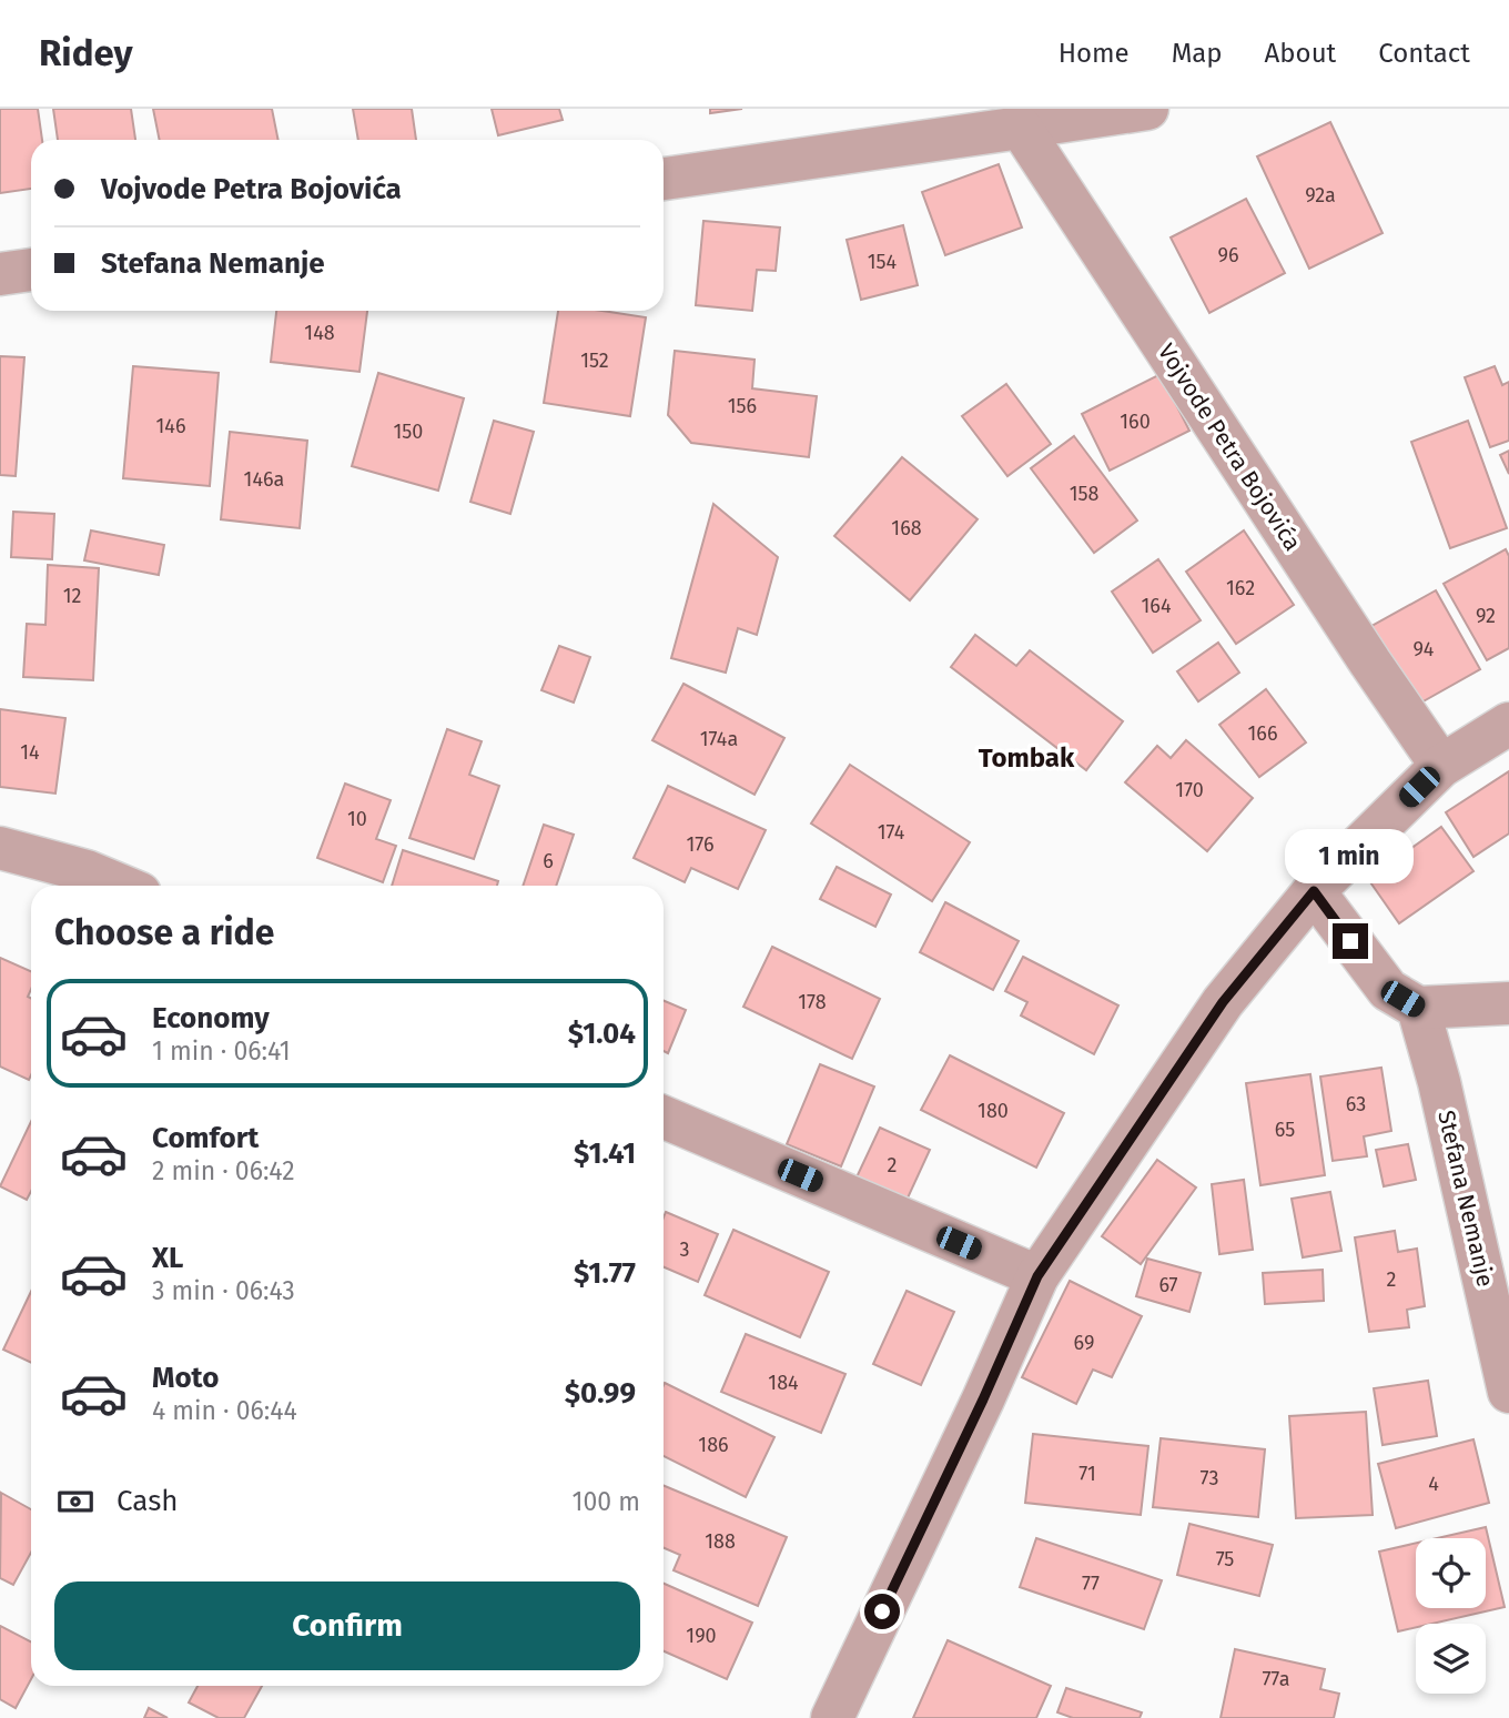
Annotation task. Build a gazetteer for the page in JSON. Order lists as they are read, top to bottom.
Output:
{
  "streets": {
    "street": ["Vojvode Petra Bojovića", "Stefana Nemanje"]
  },
  "districts": ["Tombak"],
  "house_numbers": [
    "92a",
    "96",
    "154",
    "148",
    "152",
    "156",
    "160",
    "146",
    "150",
    "146a",
    "158",
    "168",
    "162",
    "12",
    "164",
    "92",
    "94",
    "166",
    "174a",
    "14",
    "170",
    "10",
    "174",
    "176",
    "6",
    "178",
    "63",
    "180",
    "65",
    "2",
    "3",
    "2",
    "67",
    "69",
    "184",
    "186",
    "71",
    "73",
    "4",
    "188",
    "75",
    "77",
    "190",
    "77a"
  ],
  "page": {
    "header": "Ridey",
    "nav": [
      "Home",
      "Map",
      "About",
      "Contact"
    ],
    "banner": ["Vojvode Petra Bojovića", "Stefana Nemanje"],
    "bubble": "1 min",
    "heading": "Choose a ride",
    "list": [
      {
        "name": "Economy",
        "note": "1 min · 06:41",
        "value": "$1.04"
      },
      {
        "name": "Comfort",
        "note": "2 min · 06:42",
        "value": "$1.41"
      },
      {
        "name": "XL",
        "note": "3 min · 06:43",
        "value": "$1.77"
      },
      {
        "name": "Moto",
        "note": "4 min · 06:44",
        "value": "$0.99"
      }
    ],
    "pay": ["Cash", "100 m"],
    "buttons": "Confirm"
  }
}
